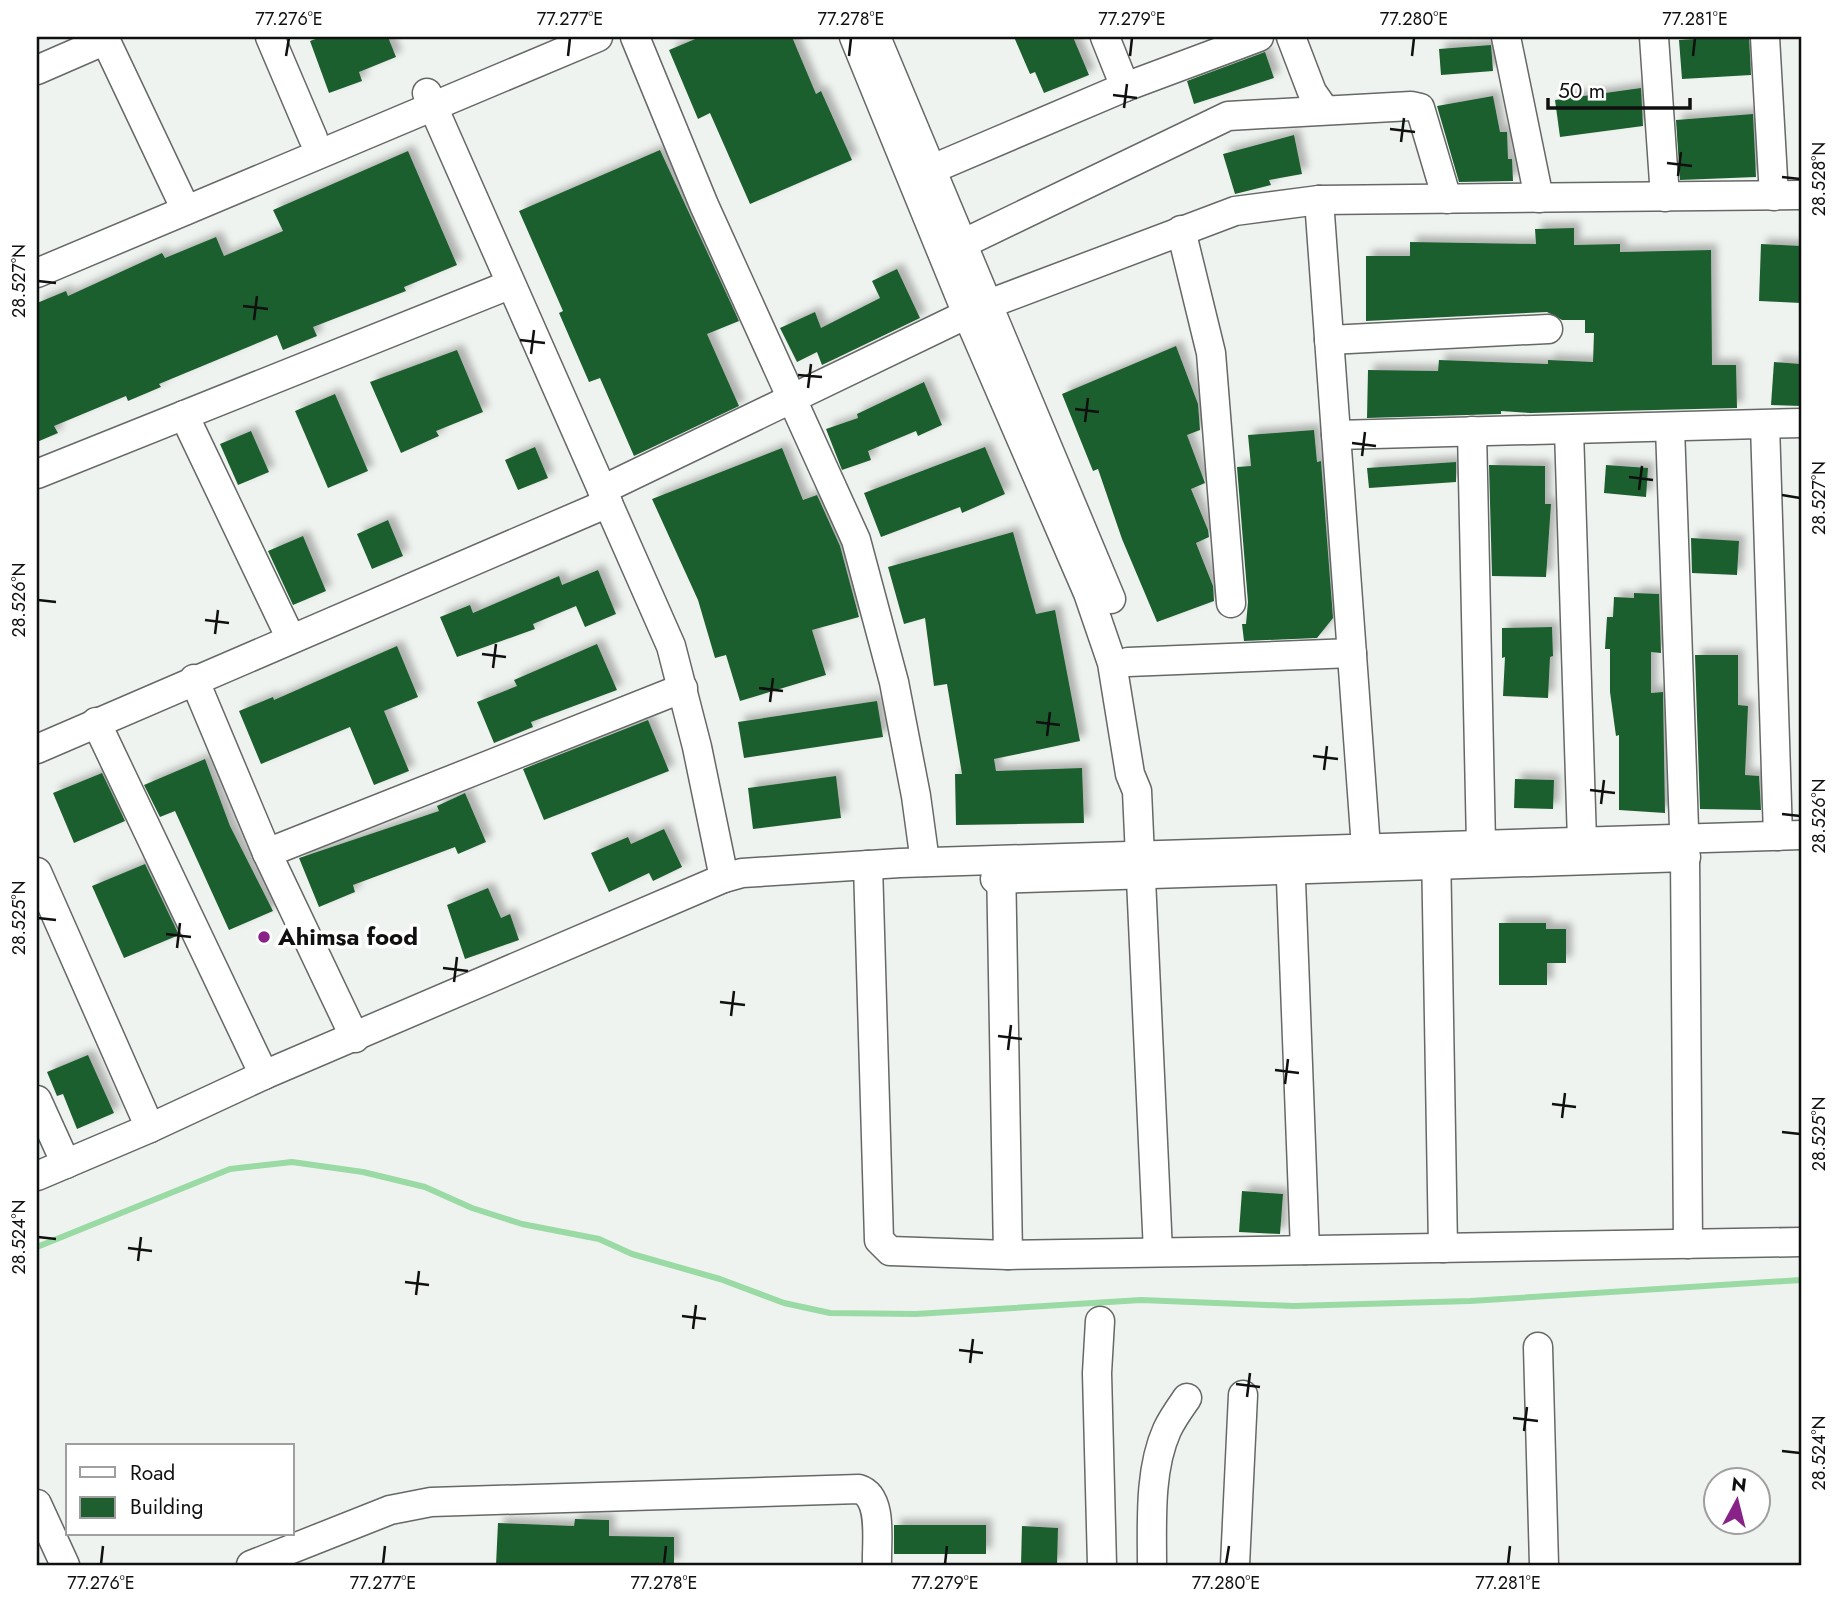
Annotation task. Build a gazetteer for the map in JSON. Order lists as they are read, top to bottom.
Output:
{
  "places": ["Ahimsa food"],
  "legend": ["Road", "Building"],
  "scale_bar": "50 m",
  "north": "top",
  "coordinates": [
    "77.276°E",
    "77.277°E",
    "77.278°E",
    "77.279°E",
    "77.280°E",
    "77.281°E",
    "28.528°N",
    "28.527°N",
    "28.526°N",
    "28.525°N",
    "28.524°N"
  ]
}
